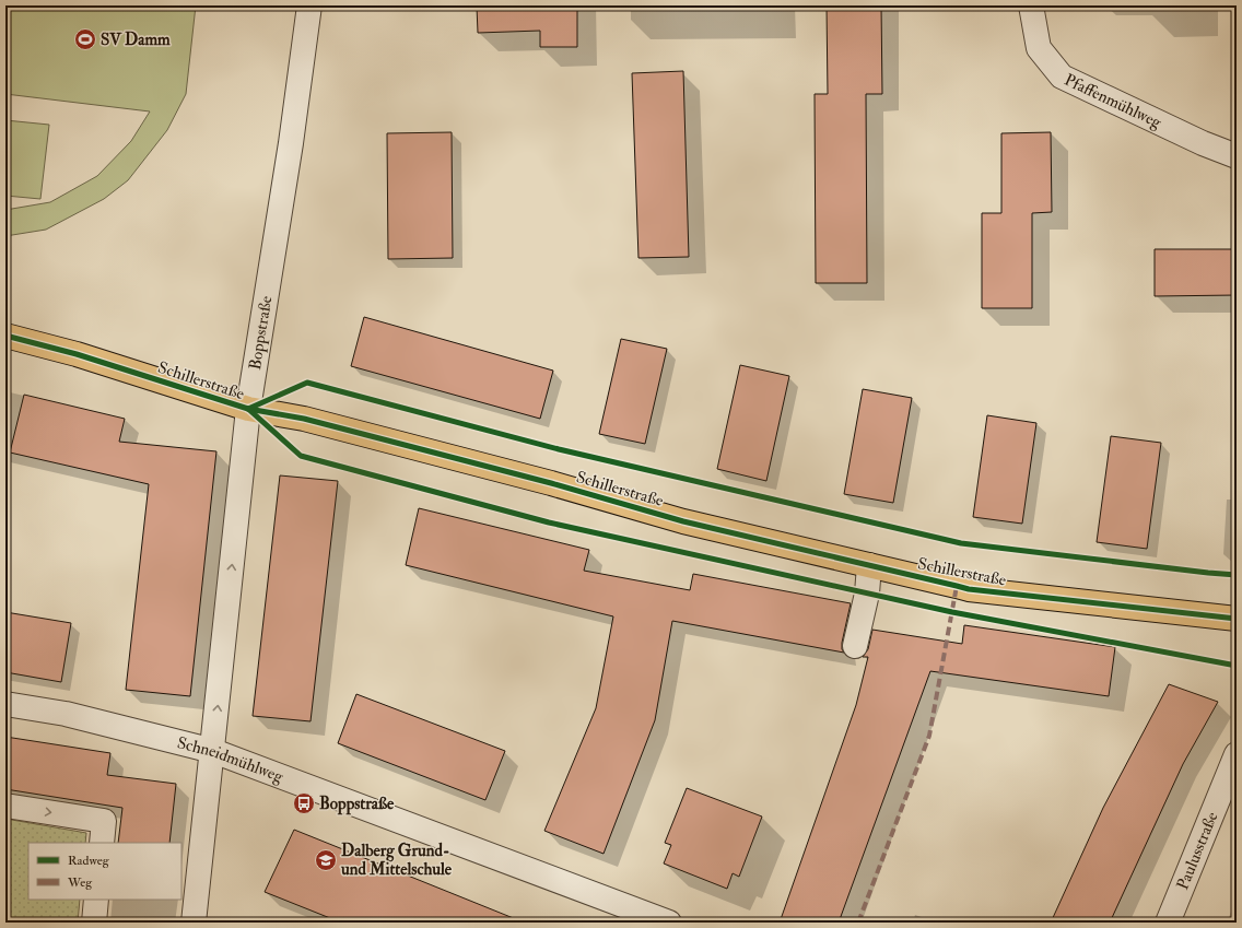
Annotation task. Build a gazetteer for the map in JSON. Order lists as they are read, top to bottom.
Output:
{
  "streets": {
    "main road": ["Schillerstraße"],
    "street": [
      "Pfaffenmühlweg",
      "Boppstraße",
      "Schneidmühlweg",
      "Paulusstraße"
    ]
  },
  "crossings": [
    ["Boppstraße", "Schillerstraße"],
    ["Boppstraße", "Schneidmühlweg"]
  ],
  "one_way": ["Boppstraße"],
  "places": {
    "sports": ["SV Damm"],
    "bus stop": ["Boppstraße"],
    "school or university": ["Dalberg Grund- und Mittelschule"]
  },
  "legend": ["Radweg", "Weg"]
}
